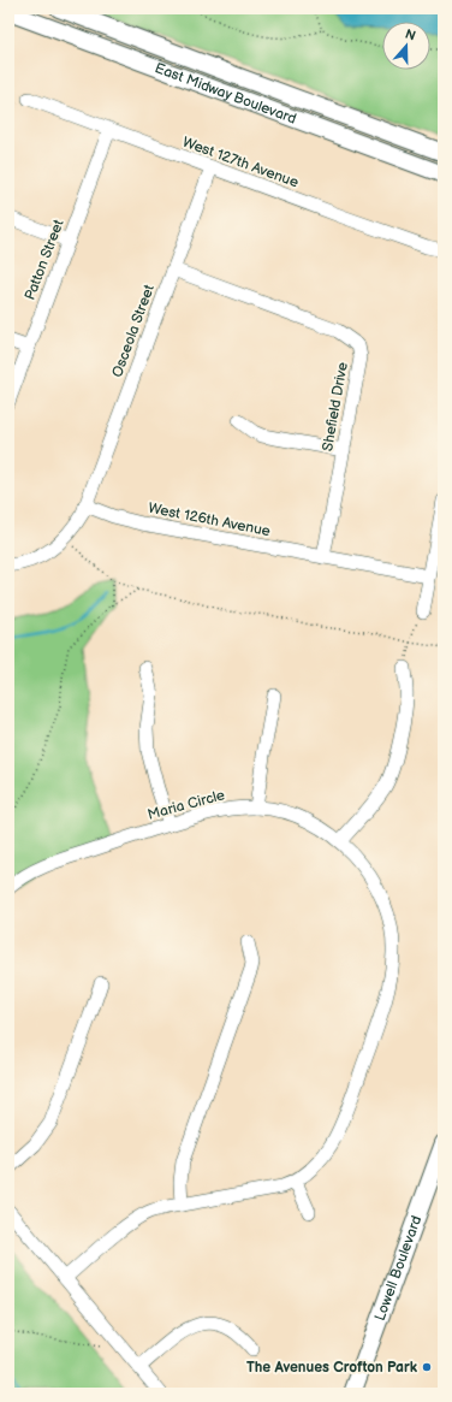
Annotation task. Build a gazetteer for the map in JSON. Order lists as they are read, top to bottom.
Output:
{
  "streets": {
    "main road": ["East Midway Boulevard", "Lowell Boulevard"],
    "street": [
      "West 127th Avenue",
      "Patton Street",
      "Osceola Street",
      "Shefield Drive",
      "West 126th Avenue",
      "Maria Circle"
    ]
  },
  "crossings": [
    ["West 127th Avenue", "Patton Street"],
    ["West 127th Avenue", "Osceola Street"],
    ["Osceola Street", "Shefield Drive"],
    ["Osceola Street", "West 126th Avenue"],
    ["Shefield Drive", "West 126th Avenue"]
  ],
  "places": ["The Avenues Crofton Park"],
  "north": "top"
}
